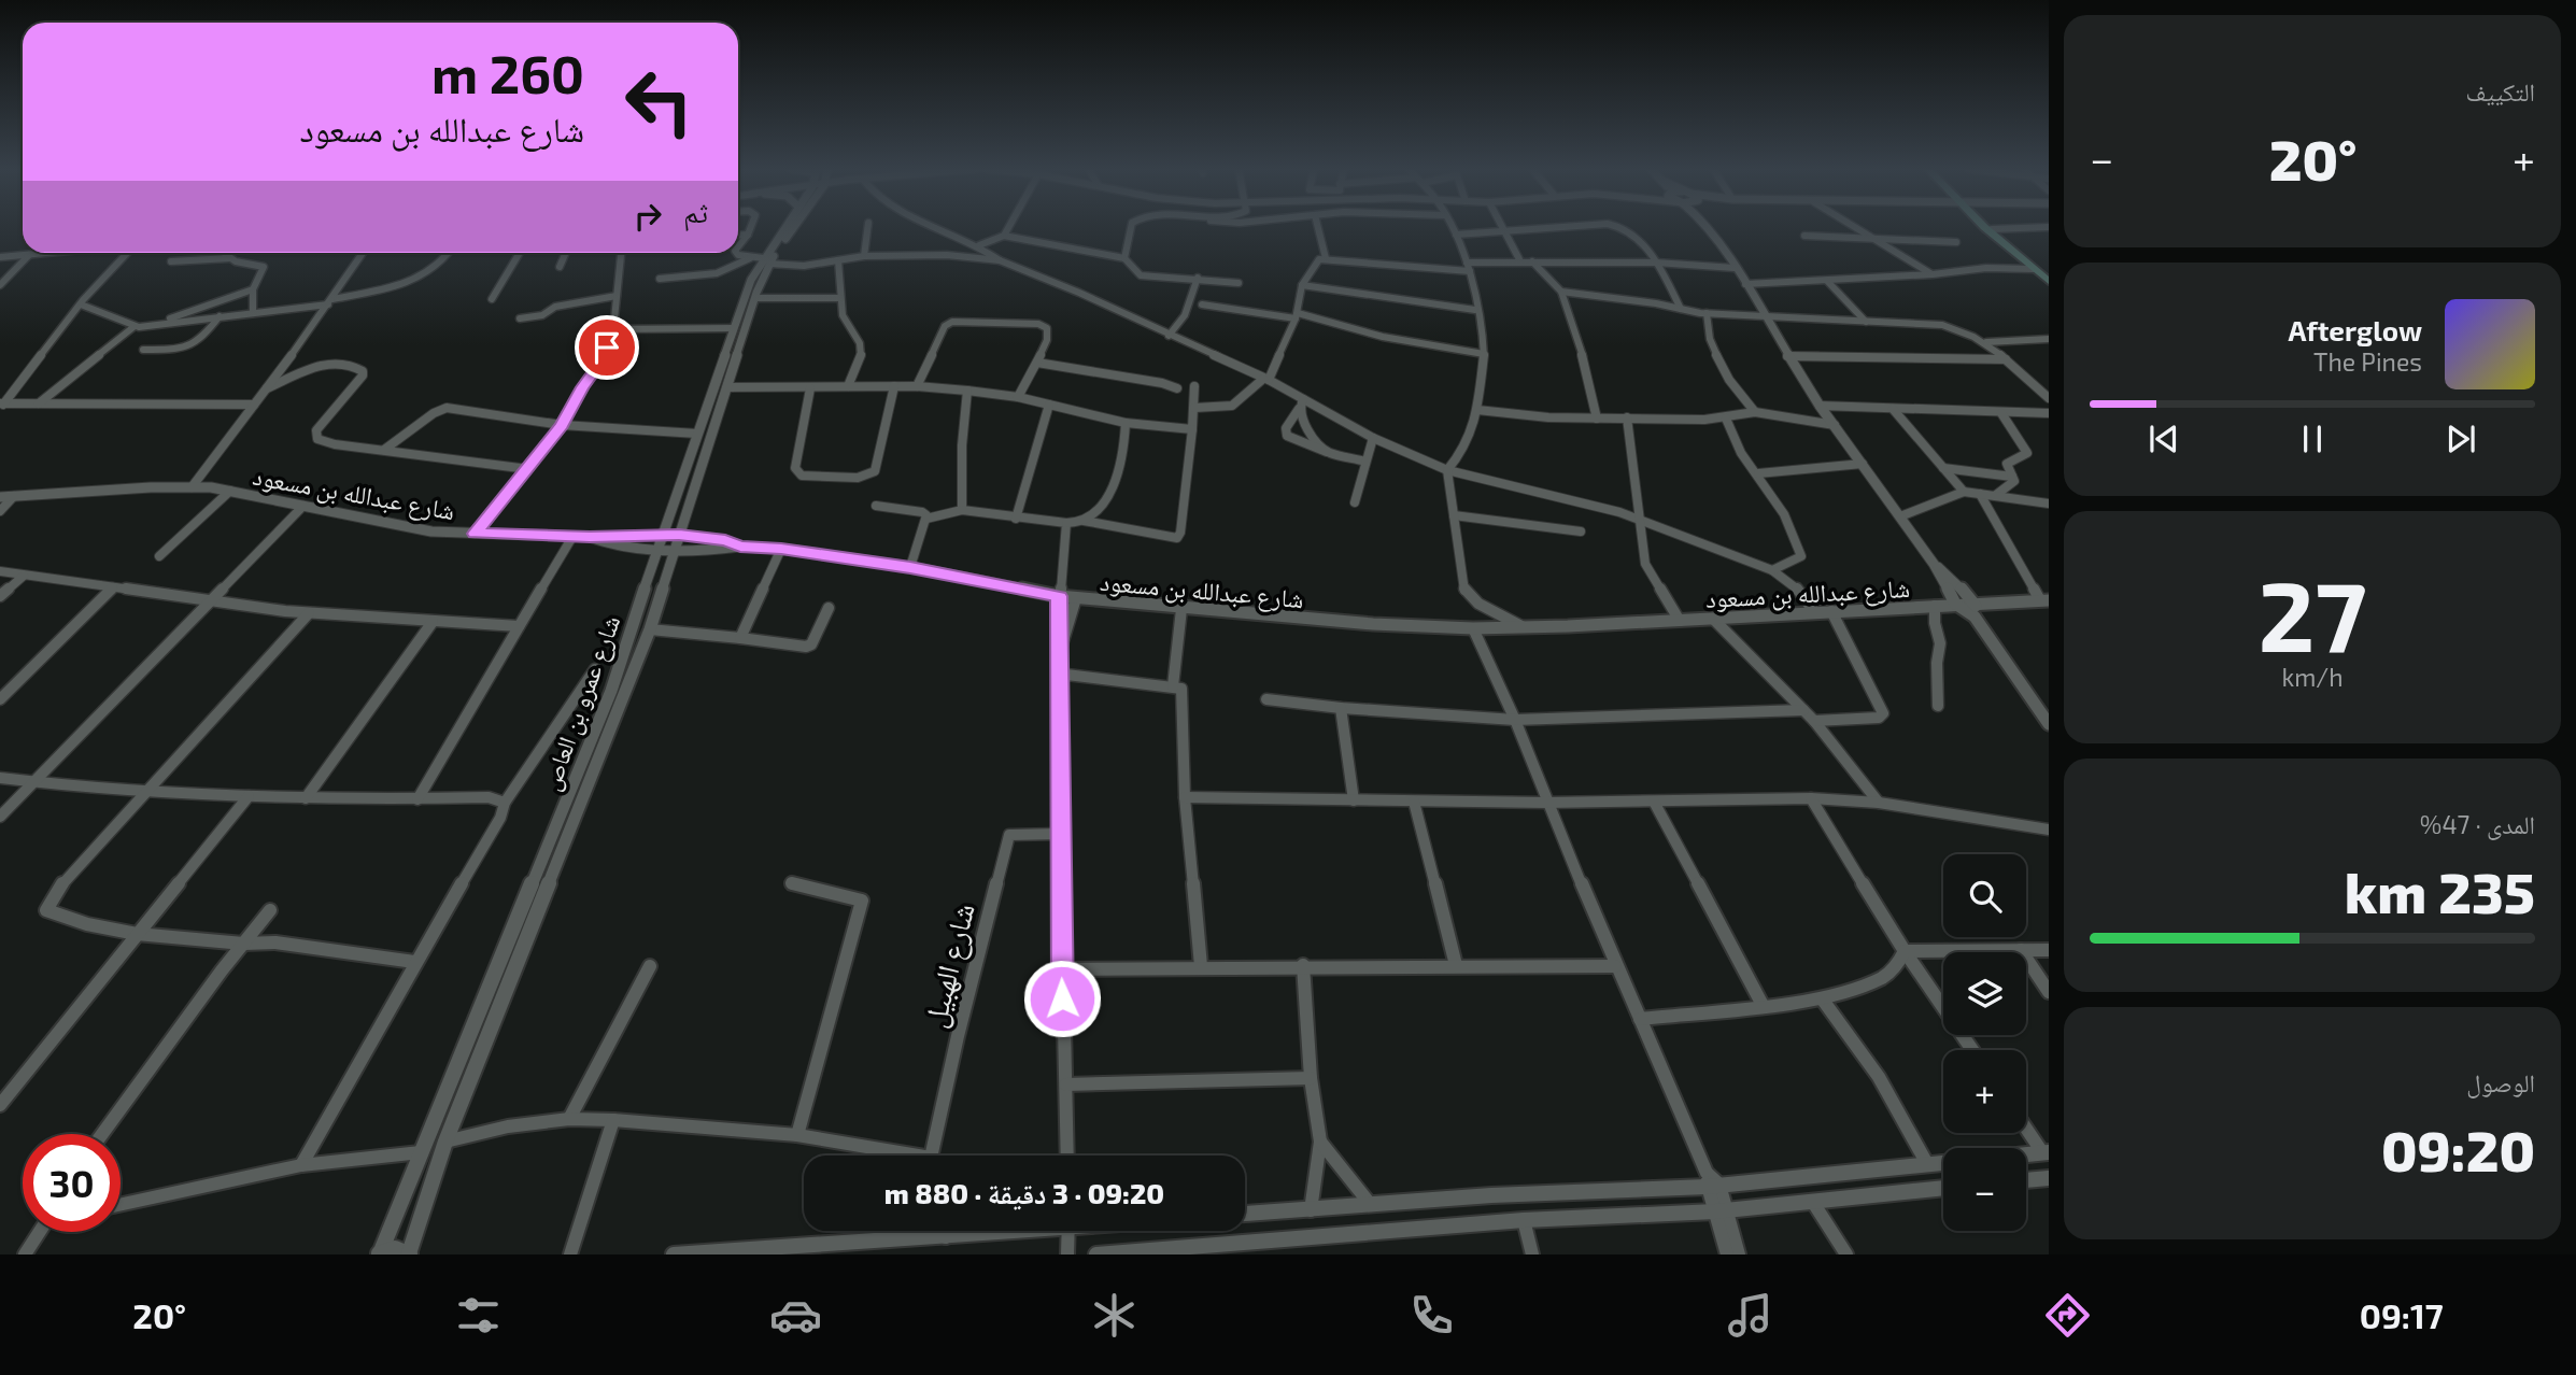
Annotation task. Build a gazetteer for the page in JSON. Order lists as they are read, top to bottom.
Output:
{
  "streets": {
    "street": ["شارع عبدالله بن مسعود", "شارع عمرو بن العاص", "شارع الهبيل"]
  },
  "crossings": [
    ["شارع عبدالله بن مسعود", "شارع عمرو بن العاص"]
  ],
  "page": {
    "tile": [
      "التكييف",
      ["27", "km/h"],
      ["المدى · 47%", "235 km"],
      ["الوصول", "09:20"]
    ],
    "turn": ["260 m", "شارع عبدالله بن مسعود"],
    "heat": ["−", "20°", "+"],
    "then": "ثم",
    "song": ["Afterglow", "The Pines"],
    "map_buttons": ["+", "−"],
    "limit": "30",
    "trip": "09:20 · 3 دقيقة · 880 m",
    "tabs": ["09:17", "20°"]
  }
}
